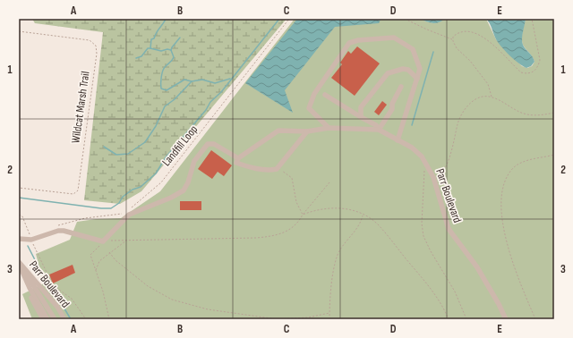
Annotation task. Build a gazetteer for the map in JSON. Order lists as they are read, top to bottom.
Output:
{
  "streets": {
    "lane": ["Parr Boulevard"],
    "path": ["Wildcat Marsh Trail", "Landfill Loop"]
  },
  "grid": {
    "columns": [
      "A",
      "B",
      "C",
      "D",
      "E"
    ],
    "rows": ["1", "2", "3"]
  }
}
